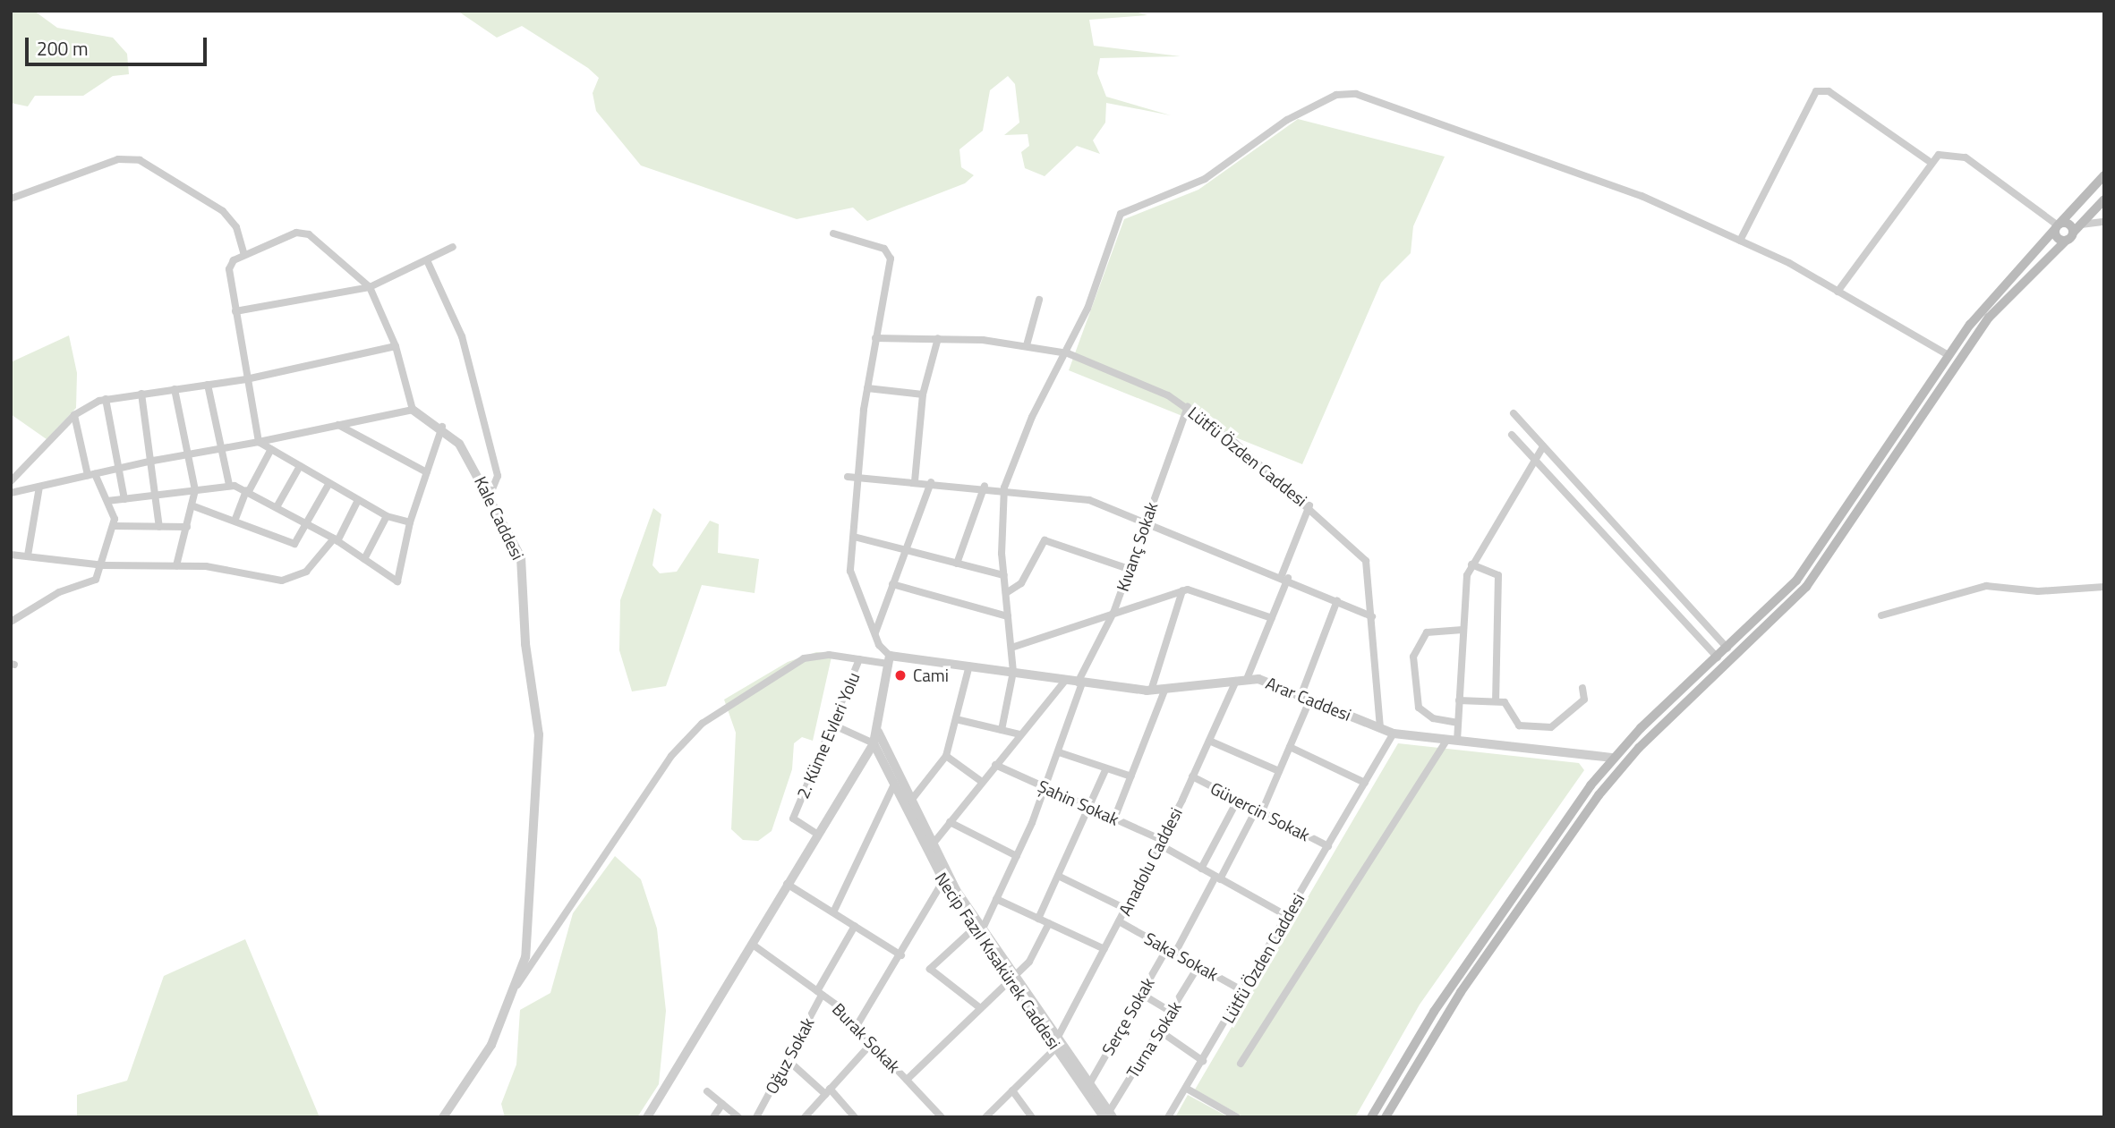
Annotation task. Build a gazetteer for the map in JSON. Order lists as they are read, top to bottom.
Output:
{
  "streets": {
    "street": [
      "Lütfü Özden Caddesi",
      "Kale Caddesi",
      "Kıvanç Sokak",
      "Arar Caddesi",
      "2. Küme Evleri Yolu",
      "Şahin Sokak",
      "Güvercin Sokak",
      "Anadolu Caddesi",
      "Saka Sokak",
      "Necip Fazıl Kısakürek Caddesi",
      "Serçe Sokak",
      "Burak Sokak",
      "Turna Sokak",
      "Oğuz Sokak"
    ]
  },
  "crossings": [
    ["Lütfü Özden Caddesi", "Kıvanç Sokak"],
    ["Lütfü Özden Caddesi", "Arar Caddesi"],
    ["Lütfü Özden Caddesi", "Şahin Sokak"],
    ["Lütfü Özden Caddesi", "Güvercin Sokak"],
    ["Lütfü Özden Caddesi", "Saka Sokak"],
    ["Kıvanç Sokak", "Arar Caddesi"],
    ["Kıvanç Sokak", "Şahin Sokak"],
    ["Kıvanç Sokak", "Necip Fazıl Kısakürek Caddesi"],
    ["Arar Caddesi", "Anadolu Caddesi"],
    ["Arar Caddesi", "Serçe Sokak"],
    ["Şahin Sokak", "Anadolu Caddesi"],
    ["Şahin Sokak", "Serçe Sokak"],
    ["Güvercin Sokak", "Anadolu Caddesi"],
    ["Güvercin Sokak", "Serçe Sokak"],
    ["Anadolu Caddesi", "Saka Sokak"],
    ["Anadolu Caddesi", "Necip Fazıl Kısakürek Caddesi"],
    ["Saka Sokak", "Serçe Sokak"],
    ["Saka Sokak", "Turna Sokak"],
    ["Necip Fazıl Kısakürek Caddesi", "Serçe Sokak"],
    ["Necip Fazıl Kısakürek Caddesi", "Turna Sokak"],
    ["Burak Sokak", "Oğuz Sokak"]
  ],
  "places": ["Cami"],
  "scale_bar": "200 m"
}
